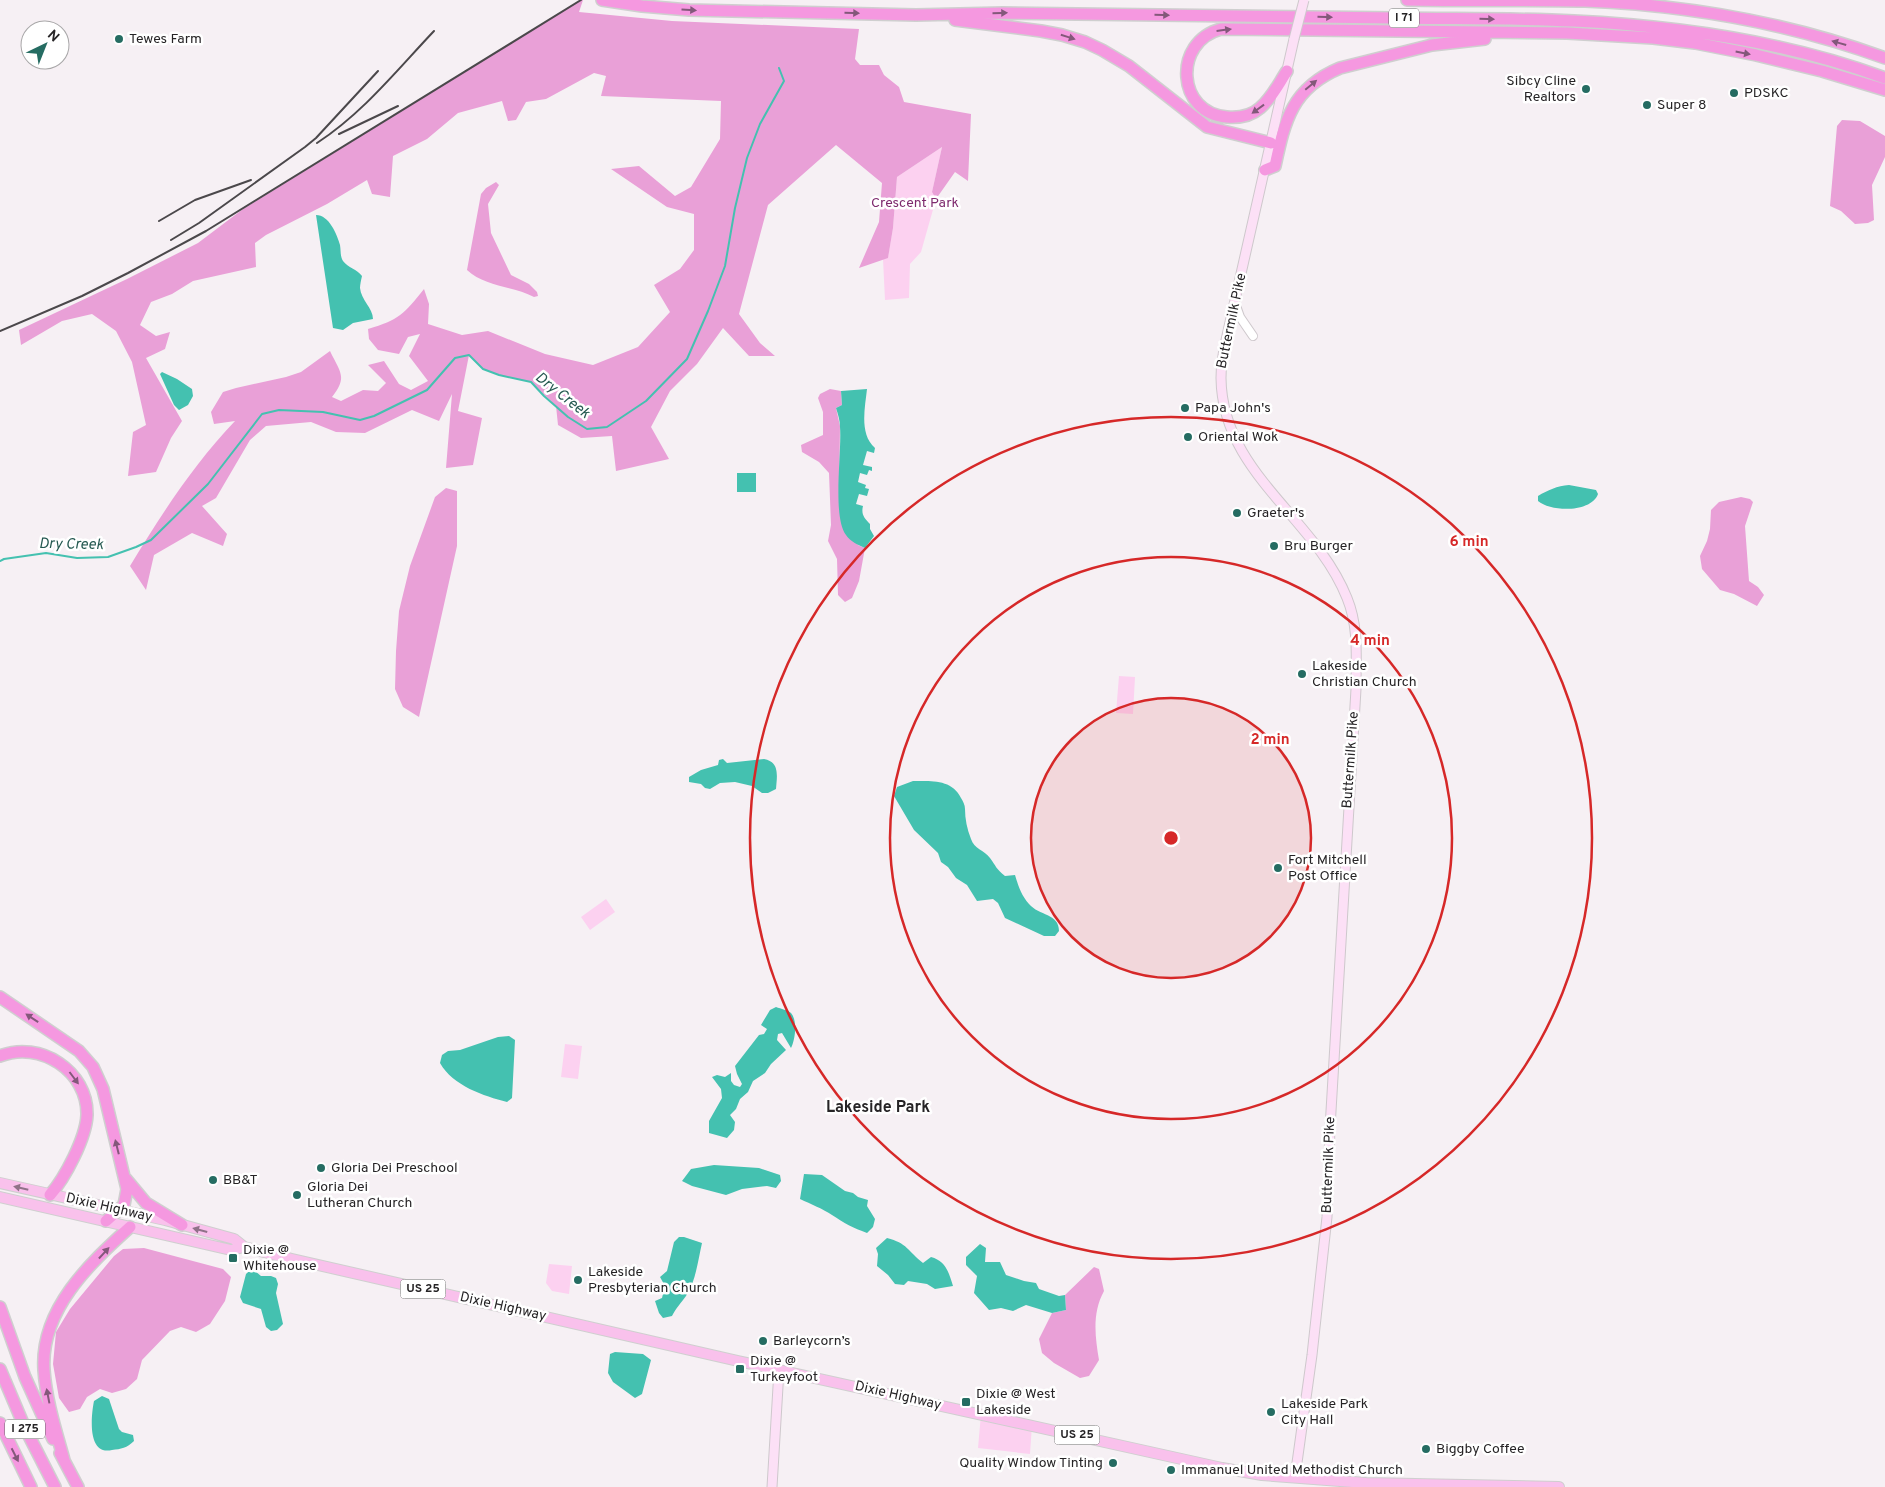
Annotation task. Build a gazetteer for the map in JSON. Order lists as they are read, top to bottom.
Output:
{
  "streets": {
    "highway": ["I 71", "I 275"],
    "main road": ["Buttermilk Pike", "Dixie Highway", "US 25"]
  },
  "crossings": [
    ["Buttermilk Pike", "Dixie Highway"]
  ],
  "districts": ["Lakeside Park"],
  "water": ["Dry Creek"],
  "parks": ["Crescent Park"],
  "places": {
    "other": [
      "Tewes Farm",
      "Sibcy Cline Realtors",
      "PDSKC",
      "Super 8",
      "Papa John's",
      "Oriental Wok",
      "Graeter's",
      "Bru Burger",
      "Lakeside Christian Church",
      "Fort Mitchell Post Office",
      "Gloria Dei Preschool",
      "BB&T",
      "Gloria Dei Lutheran Church",
      "Lakeside Presbyterian Church",
      "Barleycorn’s",
      "Lakeside Park City Hall",
      "Biggby Coffee",
      "Quality Window Tinting",
      "Immanuel United Methodist Church"
    ],
    "transit": ["Dixie @ Whitehouse", "Dixie @ Turkeyfoot", "Dixie @ West Lakeside"]
  },
  "north": "top right",
  "rings": ["6 min", "4 min", "2 min"]
}
